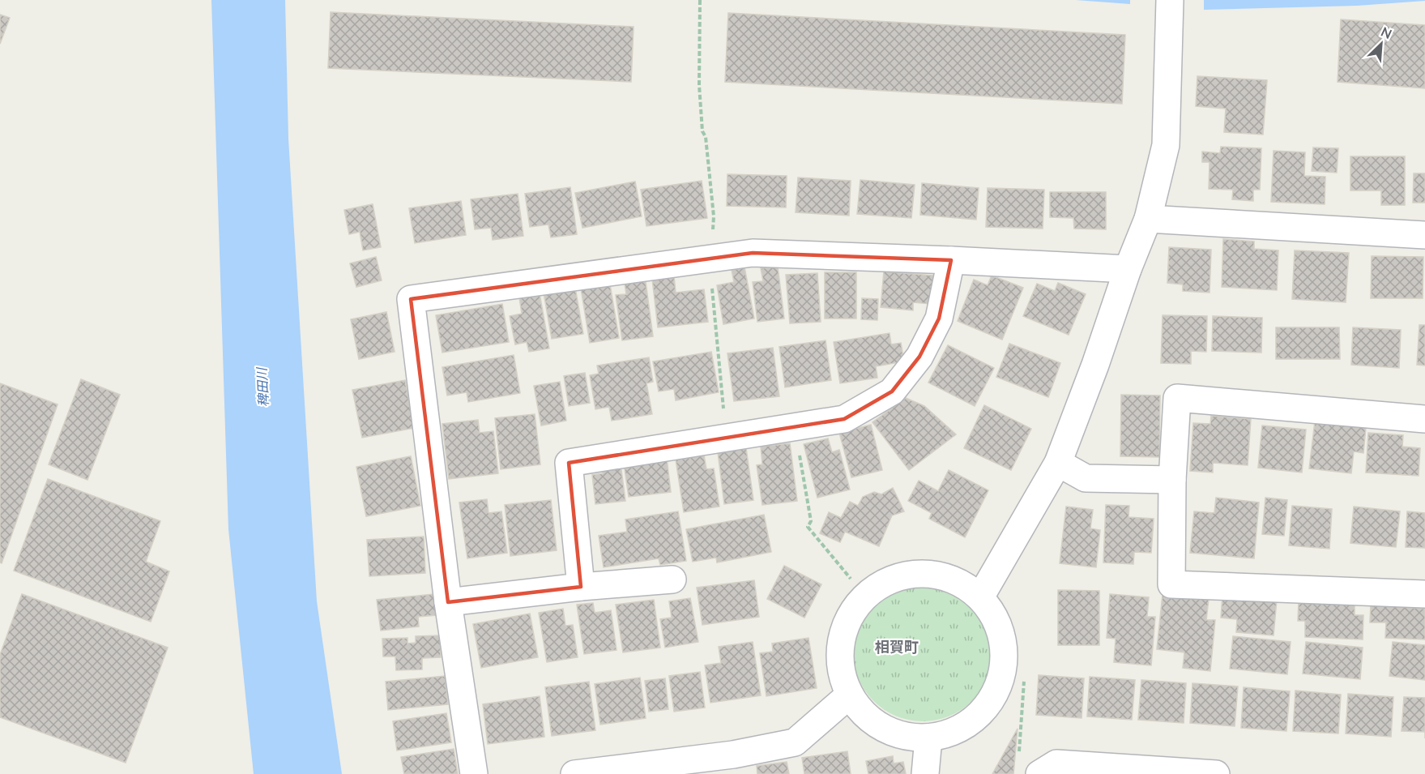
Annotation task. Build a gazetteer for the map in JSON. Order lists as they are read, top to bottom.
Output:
{
  "districts": ["相賀町"],
  "water": ["稗田川"],
  "north": "top right"
}
